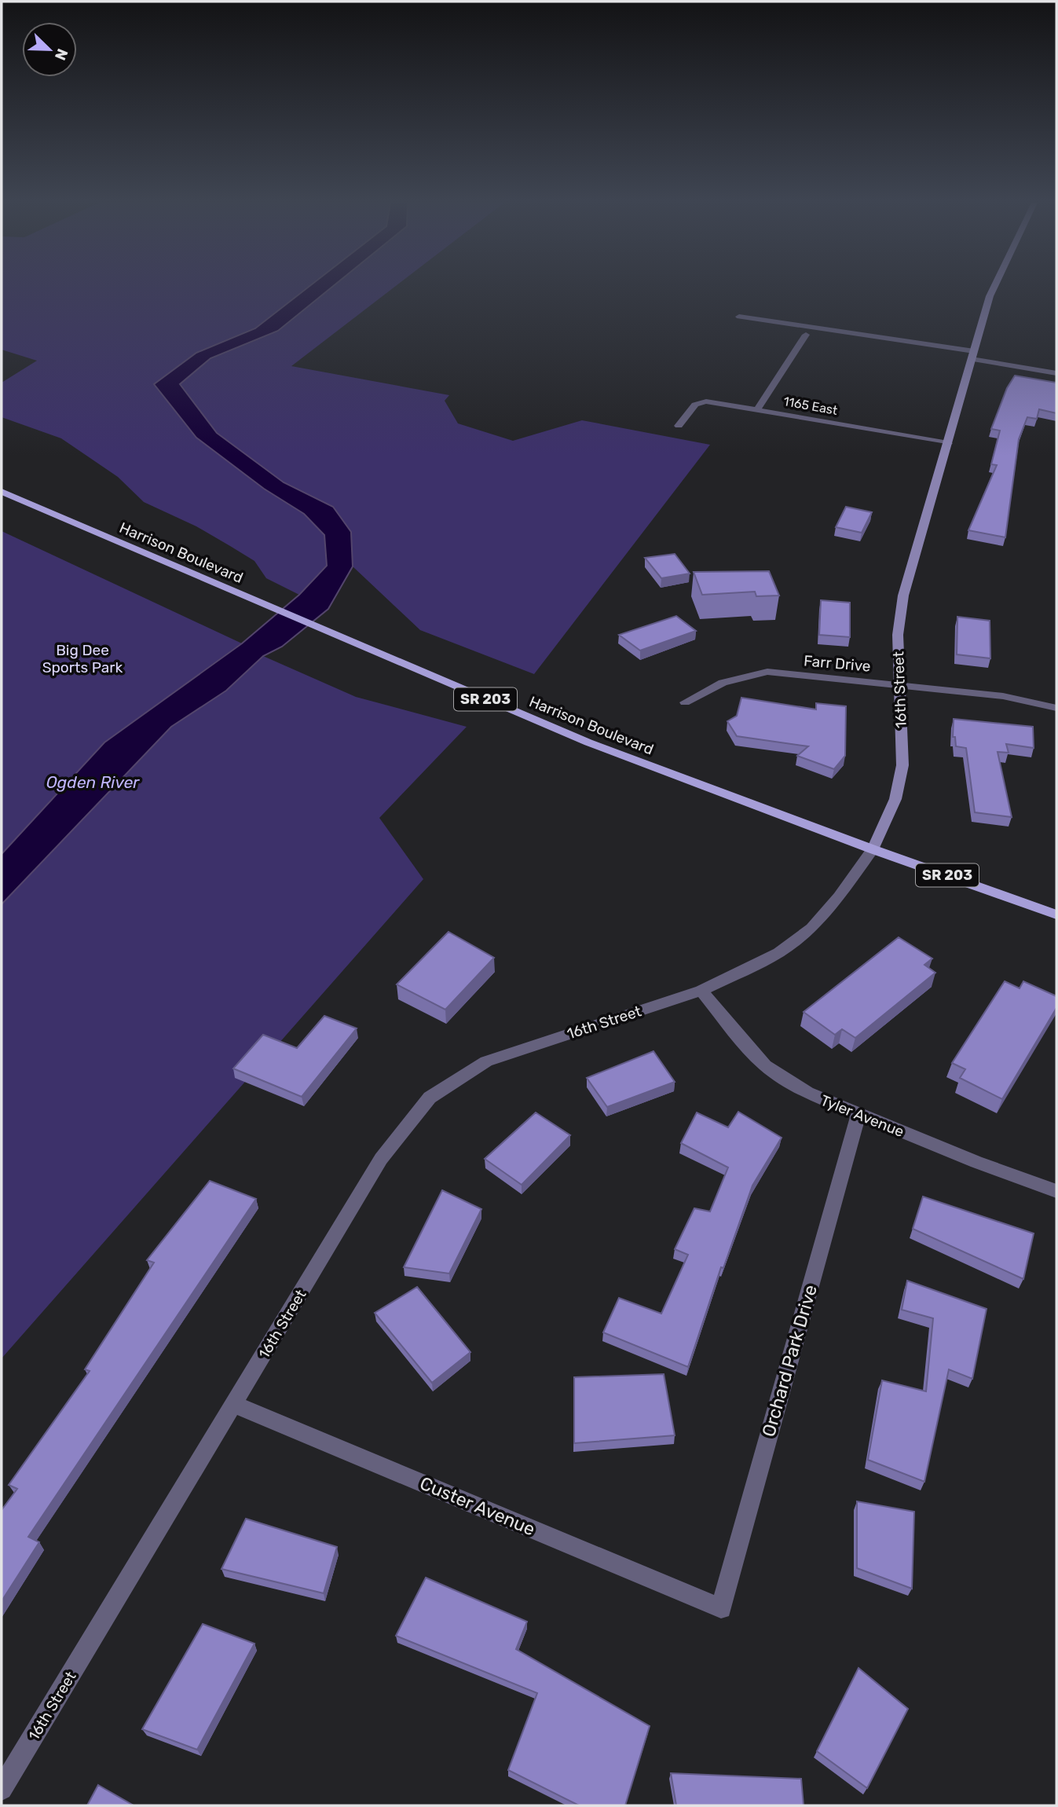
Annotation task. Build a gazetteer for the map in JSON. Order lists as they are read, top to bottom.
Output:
{
  "streets": {
    "main road": ["Harrison Boulevard", "SR 203"],
    "street": [
      "1165 East",
      "Farr Drive",
      "16th Street",
      "Tyler Avenue",
      "Orchard Park Drive",
      "Custer Avenue"
    ]
  },
  "crossings": [
    ["1165 East", "16th Street"],
    ["Harrison Boulevard", "16th Street"],
    ["Farr Drive", "16th Street"],
    ["16th Street", "Tyler Avenue"],
    ["16th Street", "Custer Avenue"],
    ["Tyler Avenue", "Orchard Park Drive"],
    ["Orchard Park Drive", "Custer Avenue"]
  ],
  "water": ["Ogden River"],
  "parks": ["Big Dee Sports Park"],
  "north": "bottom right"
}
